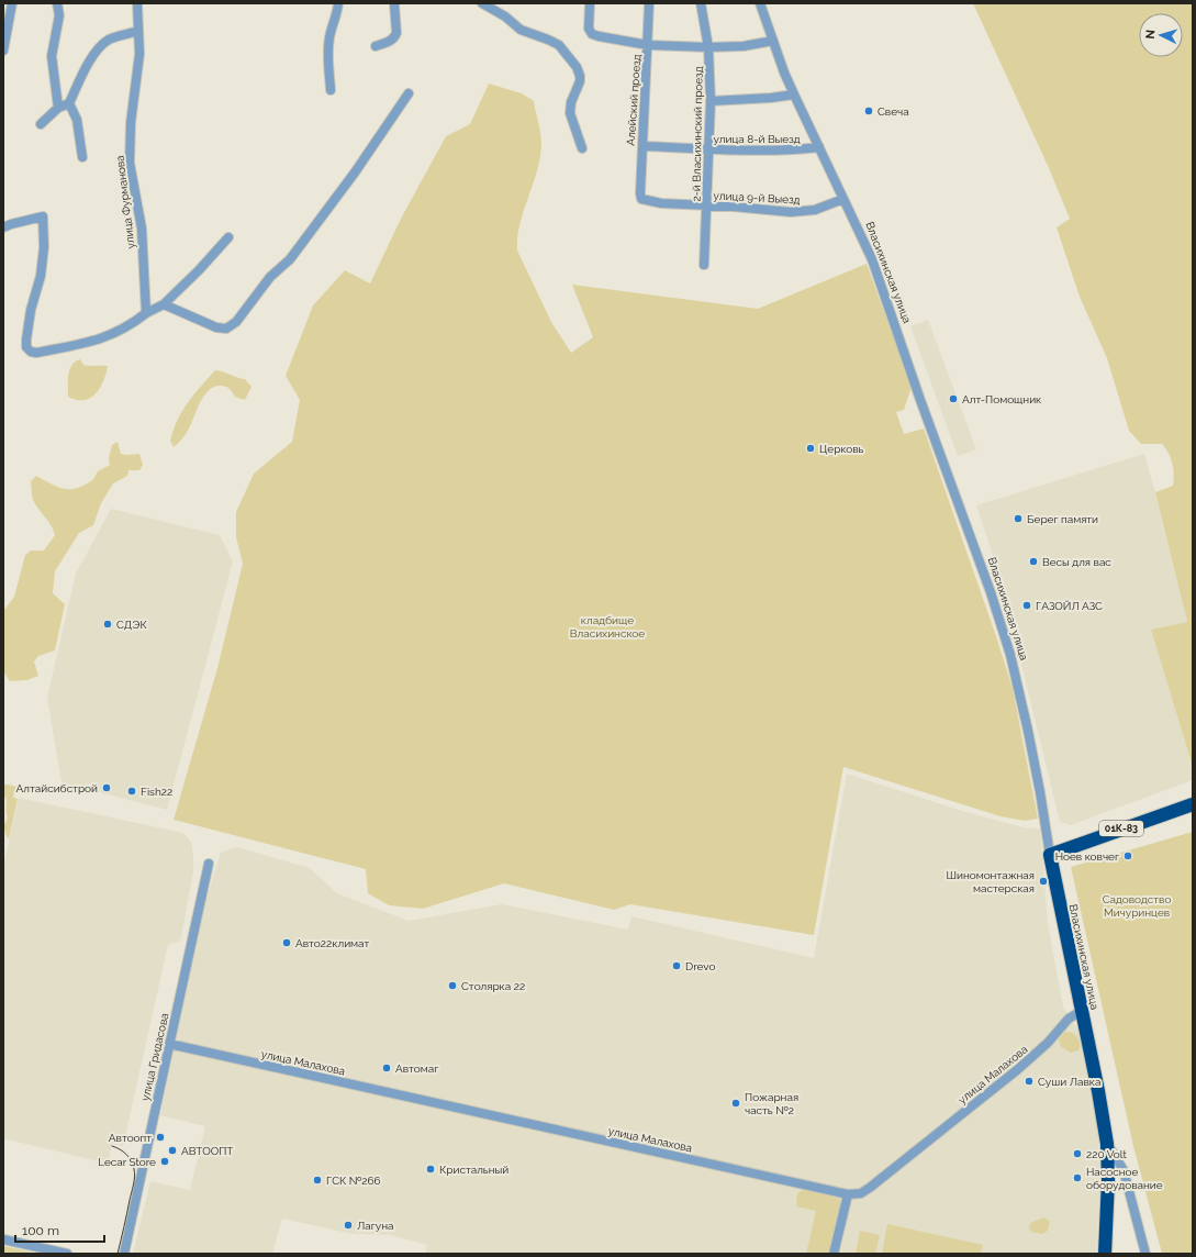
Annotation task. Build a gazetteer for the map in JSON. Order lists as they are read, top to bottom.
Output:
{
  "streets": {
    "highway": ["Власихинская улица", "01К-83"],
    "street": [
      "Алейский проезд",
      "2-й Власихинский проезд",
      "улица 8-й Выезд",
      "улица 9-й Выезд",
      "улица Фурманова",
      "улица Гридасова",
      "улица Малахова"
    ]
  },
  "crossings": [
    ["Алейский проезд", "улица 8-й Выезд"],
    ["Алейский проезд", "улица 9-й Выезд"],
    ["2-й Власихинский проезд", "улица 8-й Выезд"],
    ["2-й Власихинский проезд", "улица 9-й Выезд"],
    ["улица 8-й Выезд", "Власихинская улица"],
    ["улица 9-й Выезд", "Власихинская улица"],
    ["Власихинская улица", "01К-83"],
    ["Власихинская улица", "улица Малахова"],
    ["улица Гридасова", "улица Малахова"]
  ],
  "parks": ["кладбище Власихинское", "Садоводство Мичуринцев"],
  "places": [
    "Свеча",
    "Алт-Помощник",
    "Церковь",
    "Берег памяти",
    "Весы для вас",
    "ГАЗОЙЛ АЗС",
    "СДЭК",
    "Алтайсибстрой",
    "Fish22",
    "Ноев ковчег",
    "Шиномонтажная мастерская",
    "Авто22климат",
    "Drevo",
    "Столярка 22",
    "Автомаг",
    "Суши Лавка",
    "Пожарная часть №2",
    "Автоопт",
    "АВТООПТ",
    "220 Volt",
    "Lecar Store",
    "Кристальный",
    "Насосное оборудование",
    "ГСК №266",
    "Лагуна"
  ],
  "scale_bar": "100 m",
  "north": "left"
}
